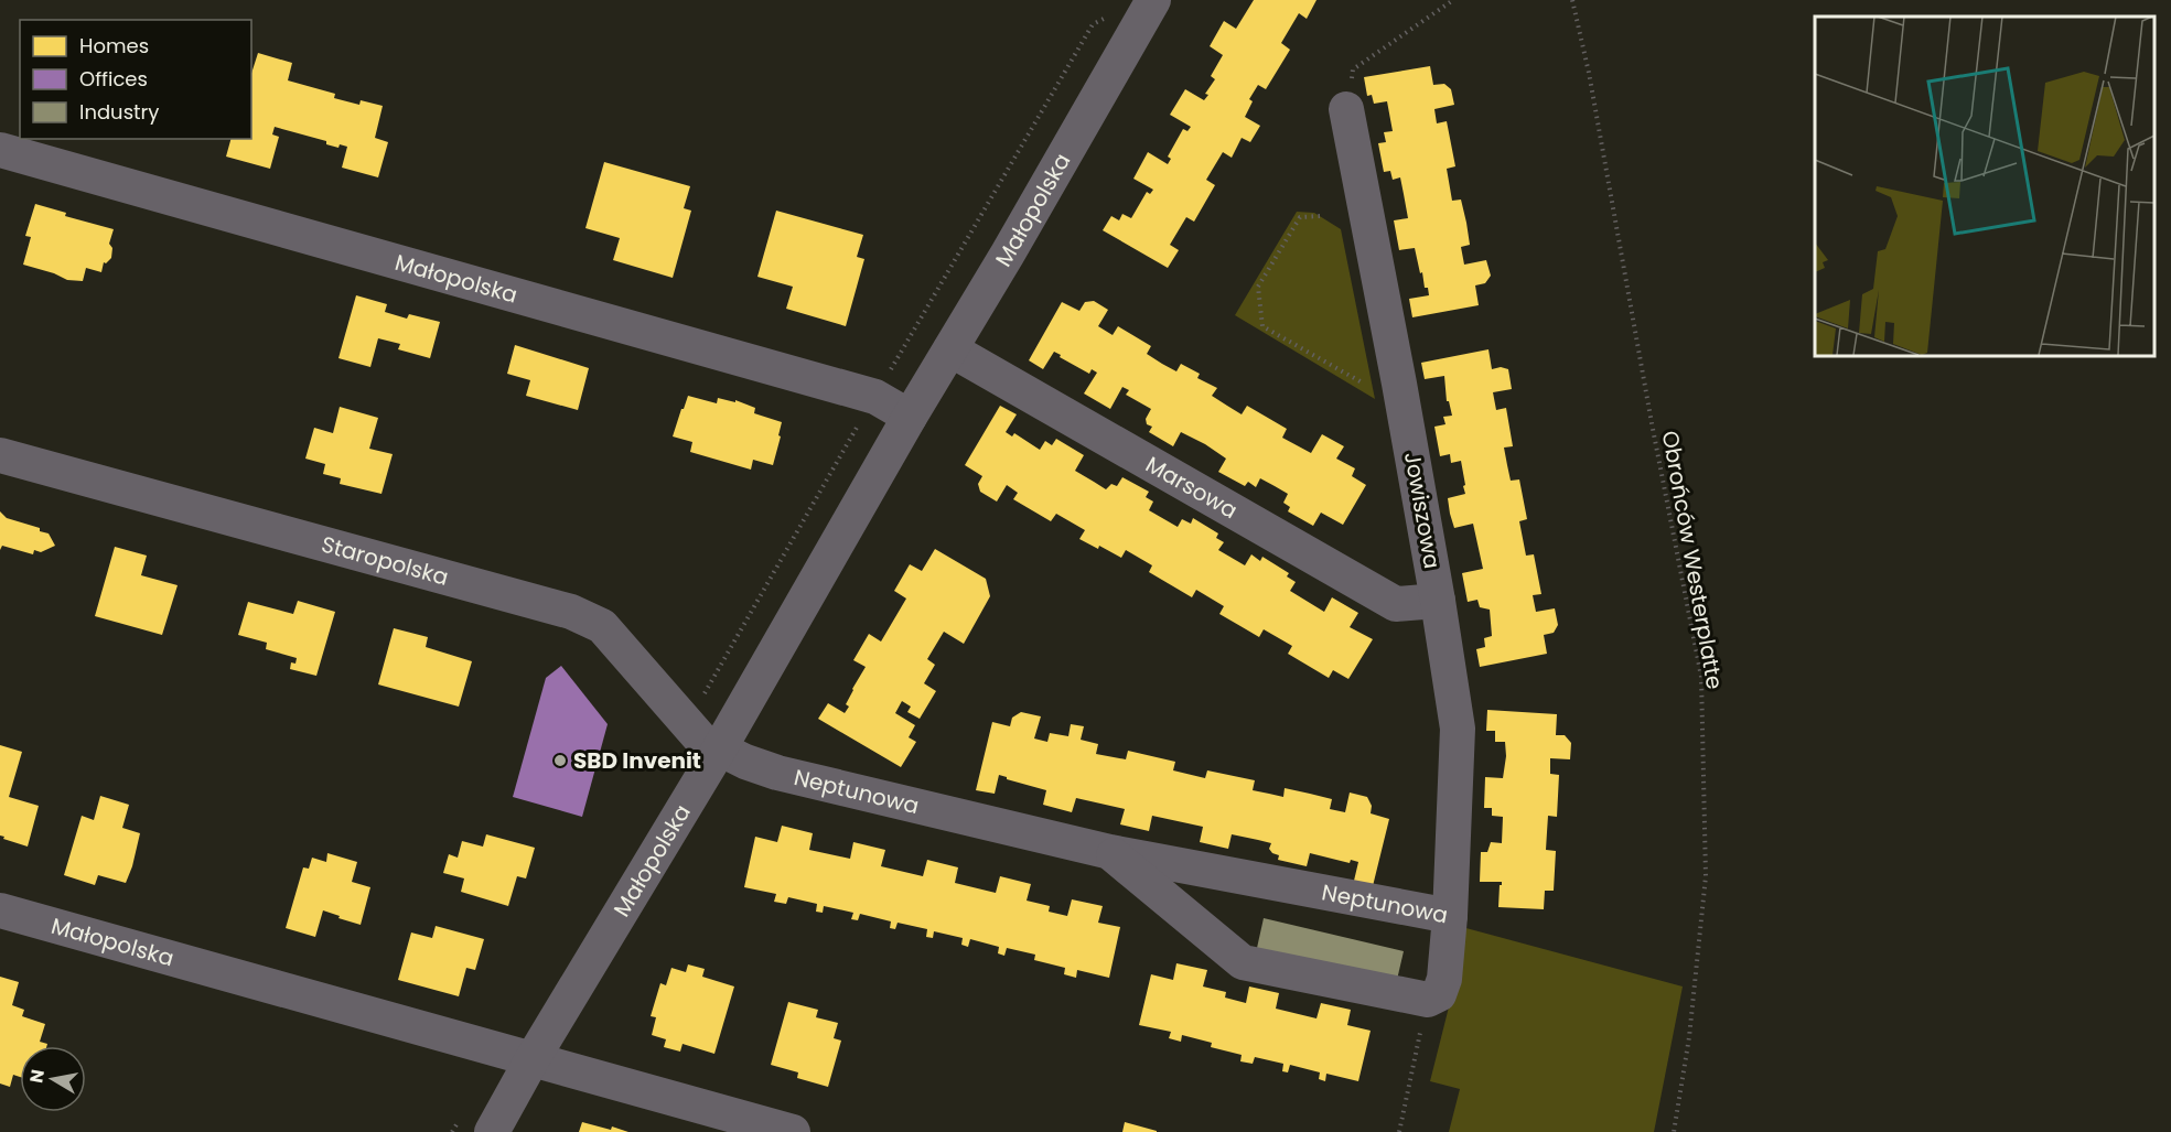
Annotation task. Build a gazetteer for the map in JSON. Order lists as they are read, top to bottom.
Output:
{
  "streets": {
    "street": [
      "Małopolska",
      "Marsowa",
      "Jowiszowa",
      "Staropolska",
      "Neptunowa"
    ],
    "path": ["Obrońców Westerplatte"]
  },
  "crossings": [
    ["Małopolska", "Marsowa"],
    ["Małopolska", "Staropolska"],
    ["Małopolska", "Neptunowa"],
    ["Marsowa", "Jowiszowa"],
    ["Jowiszowa", "Neptunowa"],
    ["Staropolska", "Neptunowa"]
  ],
  "places": ["SBD Invenit"],
  "legend": ["Homes", "Offices", "Industry"],
  "north": "left"
}
